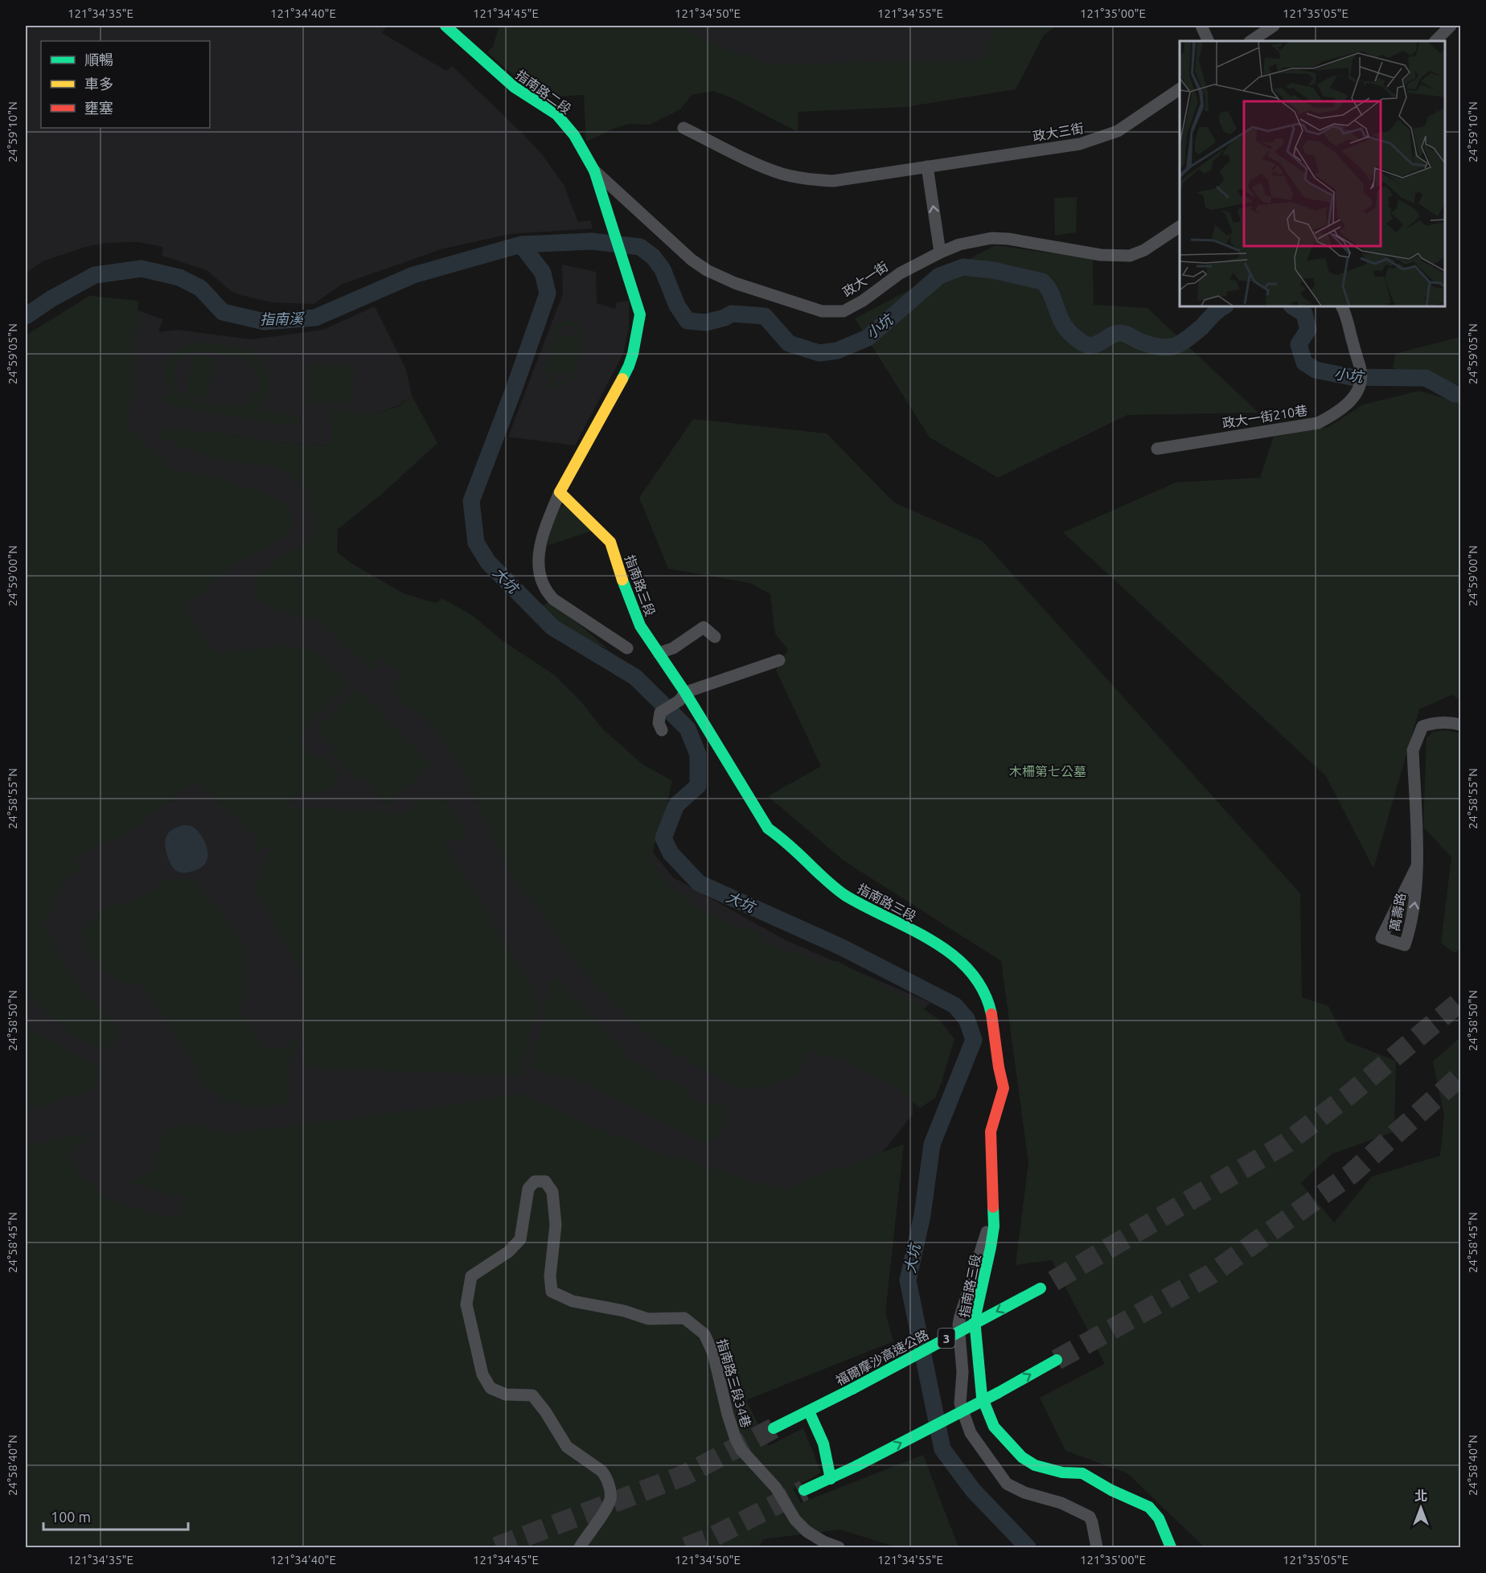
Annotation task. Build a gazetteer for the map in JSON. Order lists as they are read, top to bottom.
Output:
{
  "streets": {
    "main road": [
      "指南路二段",
      "指南路三段",
      "3",
      "福爾摩沙高速公路"
    ],
    "street": [
      "政大三街",
      "政大一街",
      "政大一街210巷",
      "萬壽路",
      "指南路三段34巷"
    ]
  },
  "crossings": [
    ["指南路二段", "政大一街"],
    ["指南路二段", "指南路三段"]
  ],
  "water": ["指南溪", "小坑", "大坑"],
  "parks": ["木柵第七公墓"],
  "legend": ["順暢", "車多", "壅塞"],
  "scale_bar": "100 m",
  "north": "top",
  "coordinates": [
    "121°34'35\"E",
    "121°34'40\"E",
    "121°34'45\"E",
    "121°34'50\"E",
    "121°34'55\"E",
    "121°35'00\"E",
    "121°35'05\"E",
    "24°59'10\"N",
    "24°59'05\"N",
    "24°59'00\"N",
    "24°58'55\"N",
    "24°58'50\"N",
    "24°58'45\"N",
    "24°58'40\"N"
  ]
}
